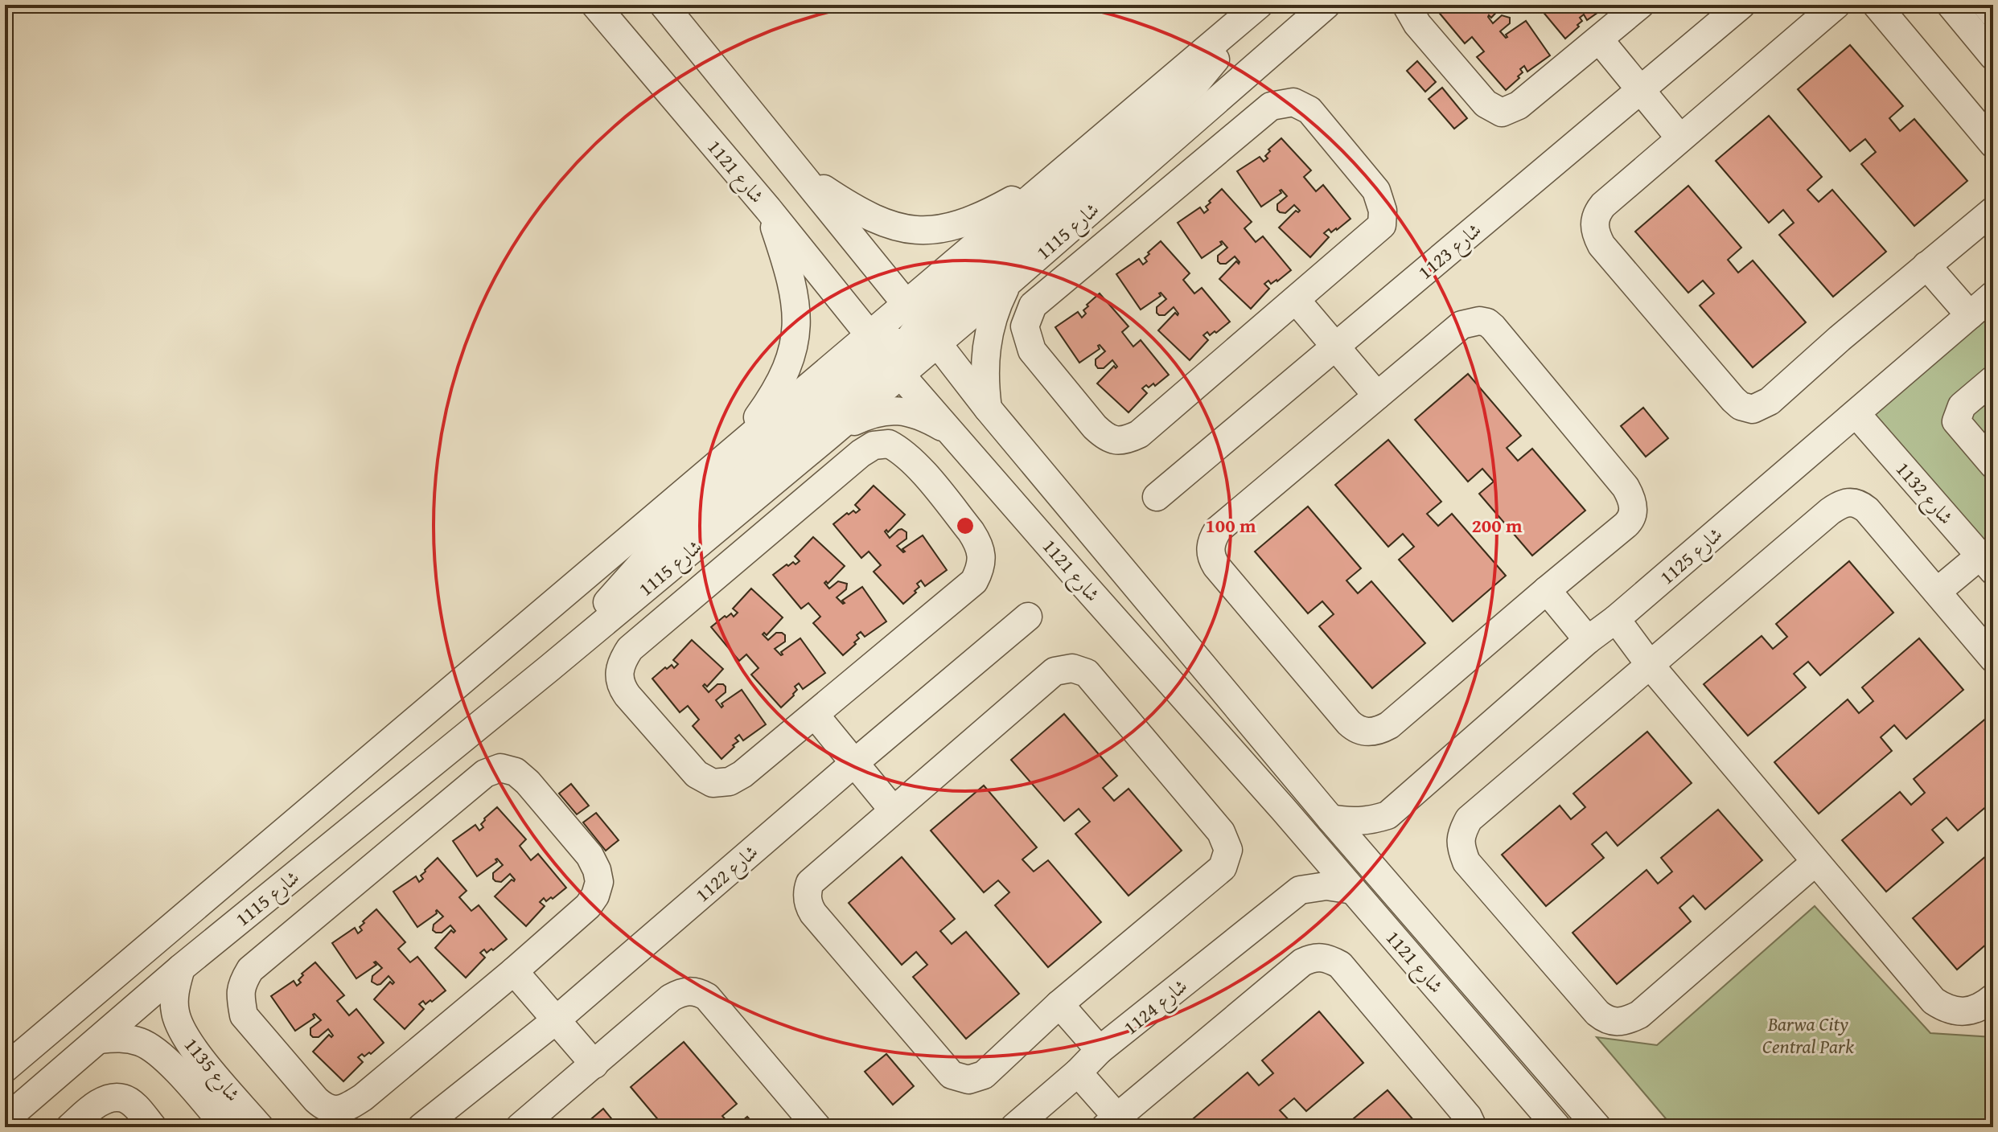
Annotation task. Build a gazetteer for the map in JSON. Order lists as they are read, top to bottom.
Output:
{
  "streets": {
    "street": [
      "شارع 1121",
      "شارع 1115",
      "شارع 1123",
      "شارع 1132",
      "شارع 1125",
      "شارع 1122",
      "شارع 1124",
      "شارع 1135"
    ]
  },
  "crossings": [
    ["شارع 1121", "شارع 1115"],
    ["شارع 1121", "شارع 1125"],
    ["شارع 1115", "شارع 1135"],
    ["شارع 1132", "شارع 1125"]
  ],
  "parks": ["Barwa City Central Park"],
  "rings": ["100 m", "200 m"]
}
